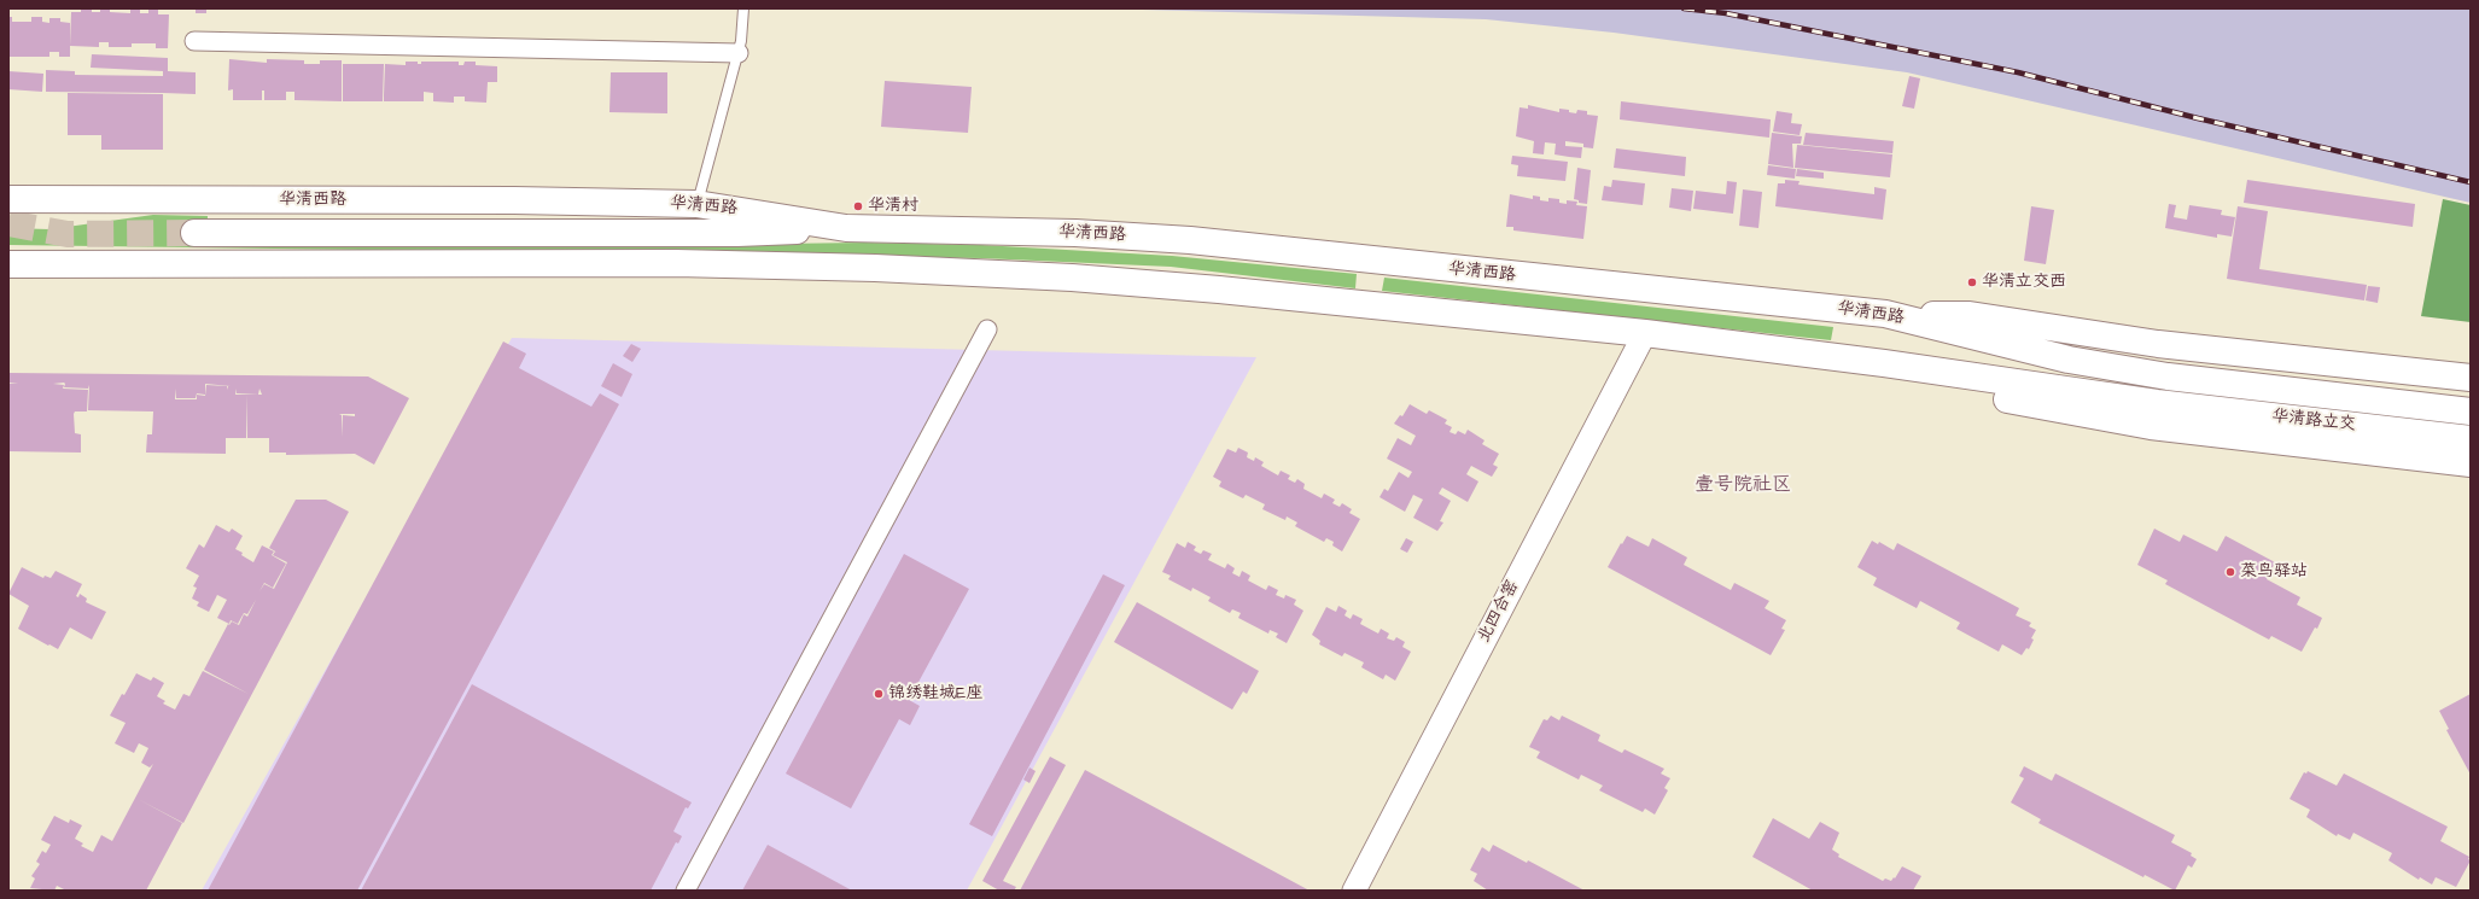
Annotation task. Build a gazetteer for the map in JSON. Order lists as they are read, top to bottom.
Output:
{
  "streets": {
    "main road": ["华清西路", "华清路立交"],
    "street": ["北四合窑"]
  },
  "crossings": [
    ["华清西路", "华清路立交"]
  ],
  "districts": ["壹号院社区"],
  "places": [
    "华清村",
    "华清立交西",
    "菜鸟驿站",
    "锦绣鞋城E座"
  ]
}
